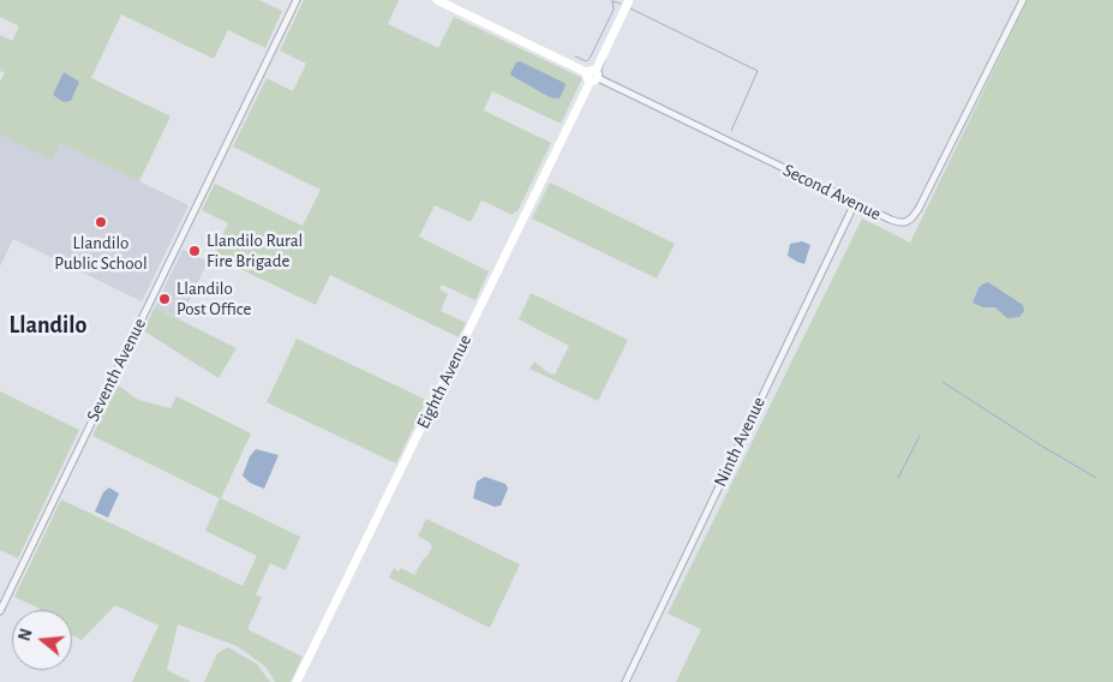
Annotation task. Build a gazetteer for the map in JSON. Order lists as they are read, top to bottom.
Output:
{
  "streets": {
    "main road": ["Second Avenue", "Eighth Avenue"],
    "street": ["Seventh Avenue", "Ninth Avenue"]
  },
  "crossings": [
    ["Second Avenue", "Eighth Avenue"],
    ["Second Avenue", "Ninth Avenue"]
  ],
  "districts": ["Llandilo"],
  "places": ["Llandilo Public School", "Llandilo Rural Fire Brigade", "Llandilo Post Office"],
  "north": "left"
}
